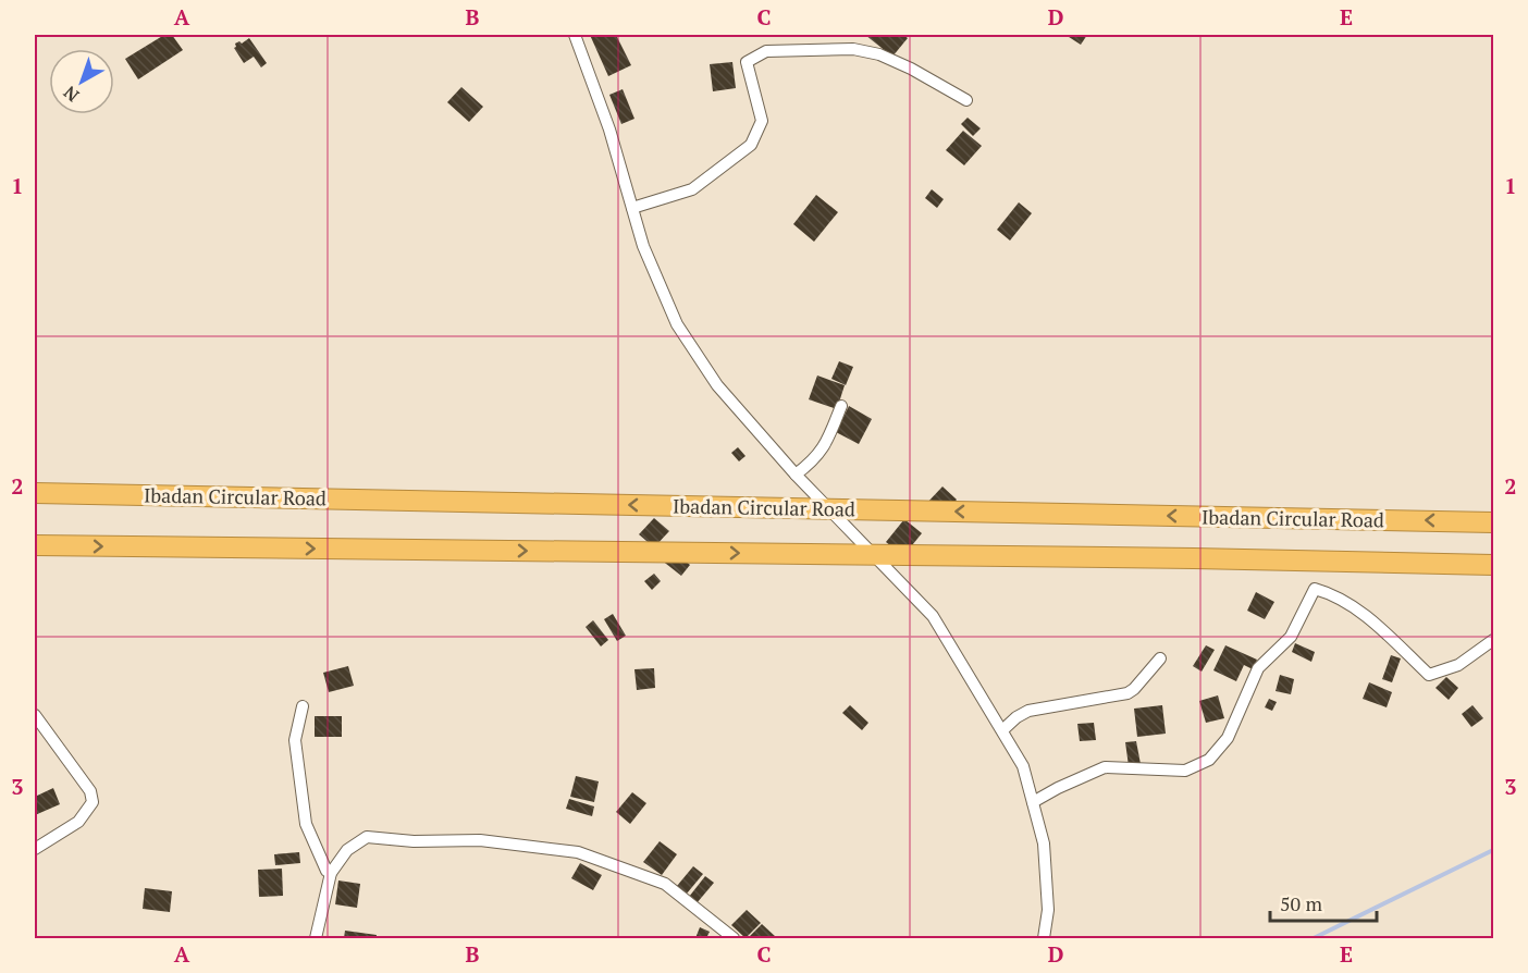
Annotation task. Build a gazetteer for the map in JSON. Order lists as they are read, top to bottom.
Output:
{
  "streets": {
    "highway": ["Ibadan Circular Road"]
  },
  "scale_bar": "50 m",
  "north": "bottom left",
  "grid": {
    "columns": [
      "A",
      "B",
      "C",
      "D",
      "E"
    ],
    "rows": ["1", "2", "3"]
  }
}
